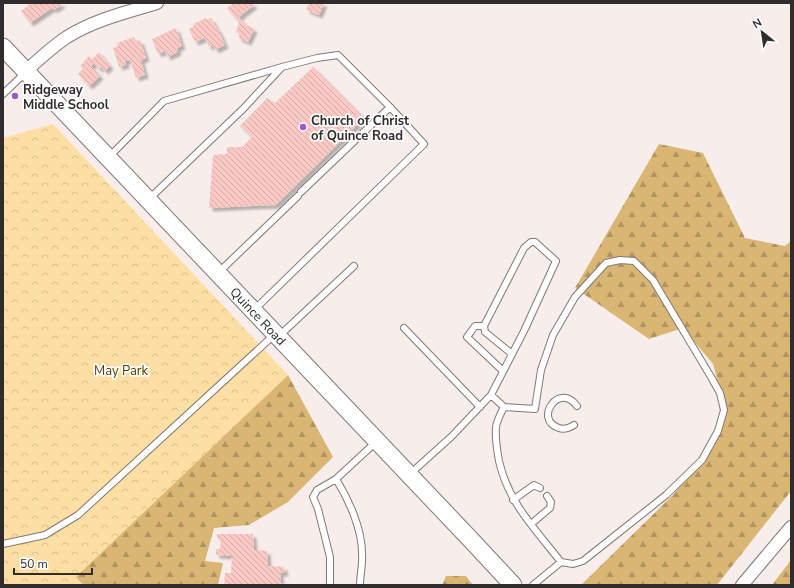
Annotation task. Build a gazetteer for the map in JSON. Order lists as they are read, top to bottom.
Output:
{
  "streets": {
    "main road": ["Quince Road"]
  },
  "parks": ["May Park"],
  "places": ["Ridgeway Middle School", "Church of Christ of Quince Road"],
  "scale_bar": "50 m",
  "north": "top left"
}
